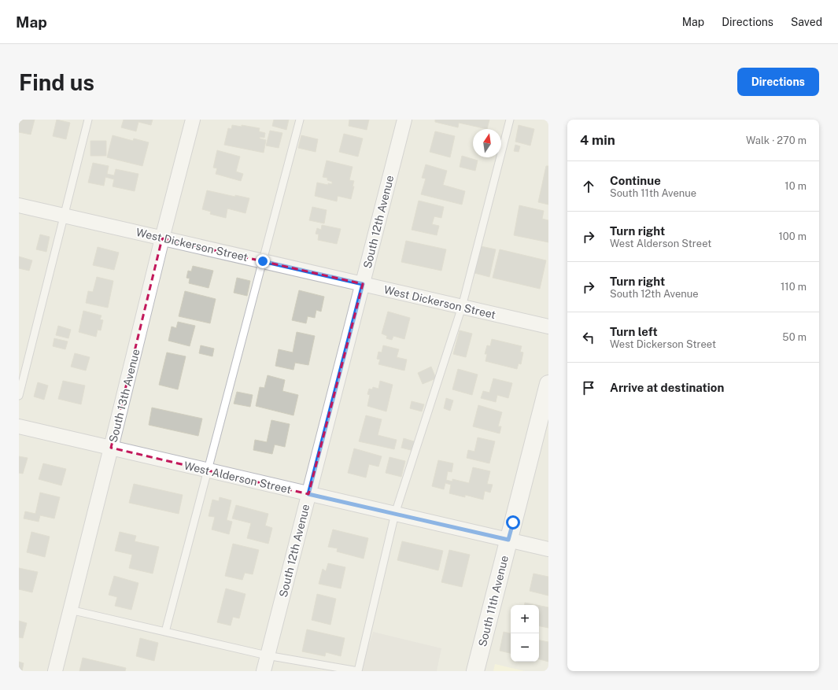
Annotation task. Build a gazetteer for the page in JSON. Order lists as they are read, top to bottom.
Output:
{
  "streets": {
    "street": [
      "South 12th Avenue",
      "West Dickerson Street",
      "South 13th Avenue",
      "West Alderson Street",
      "South 11th Avenue"
    ]
  },
  "crossings": [
    ["South 12th Avenue", "West Dickerson Street"],
    ["South 12th Avenue", "West Alderson Street"],
    ["West Dickerson Street", "South 13th Avenue"],
    ["South 13th Avenue", "West Alderson Street"],
    ["West Alderson Street", "South 11th Avenue"]
  ],
  "north": "top",
  "page": {
    "header": "Map",
    "nav": ["Map", "Directions", "Saved"],
    "buttons": "Directions",
    "title": "Find us",
    "heading": ["4 min", "Walk · 270 m"],
    "list": [
      ["Continue", "South 11th Avenue", "10 m"],
      ["Turn right", "West Alderson Street", "100 m"],
      ["Turn right", "South 12th Avenue", "110 m"],
      ["Turn left", "West Dickerson Street", "50 m"],
      "Arrive at destination"
    ],
    "map_buttons": ["+", "−"]
  }
}
